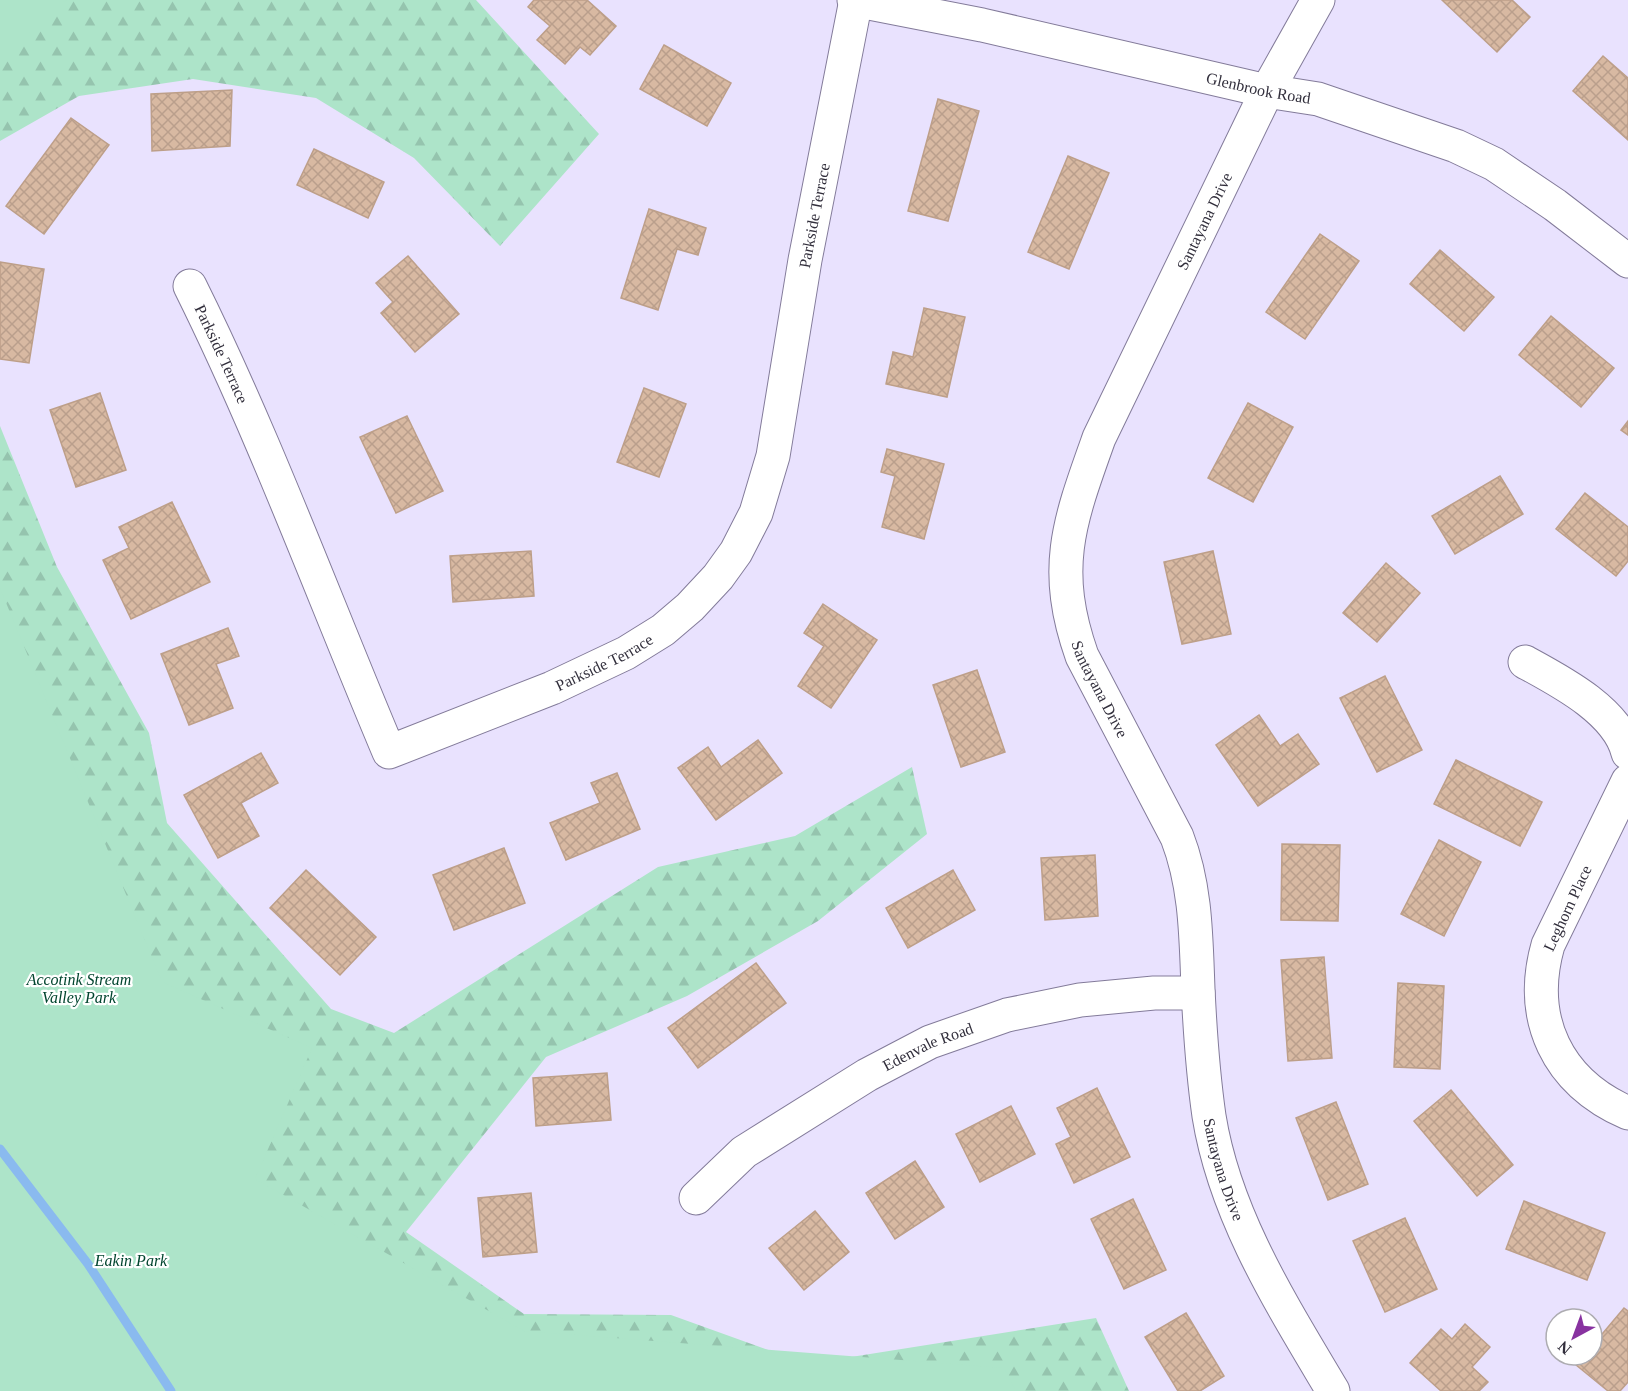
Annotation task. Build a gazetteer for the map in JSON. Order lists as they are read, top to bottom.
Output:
{
  "streets": {
    "street": [
      "Glenbrook Road",
      "Parkside Terrace",
      "Santayana Drive",
      "Leghorn Place",
      "Edenvale Road"
    ]
  },
  "crossings": [
    ["Glenbrook Road", "Parkside Terrace"],
    ["Glenbrook Road", "Santayana Drive"],
    ["Santayana Drive", "Edenvale Road"]
  ],
  "parks": ["Accotink Stream Valley Park", "Eakin Park"],
  "north": "bottom left"
}
